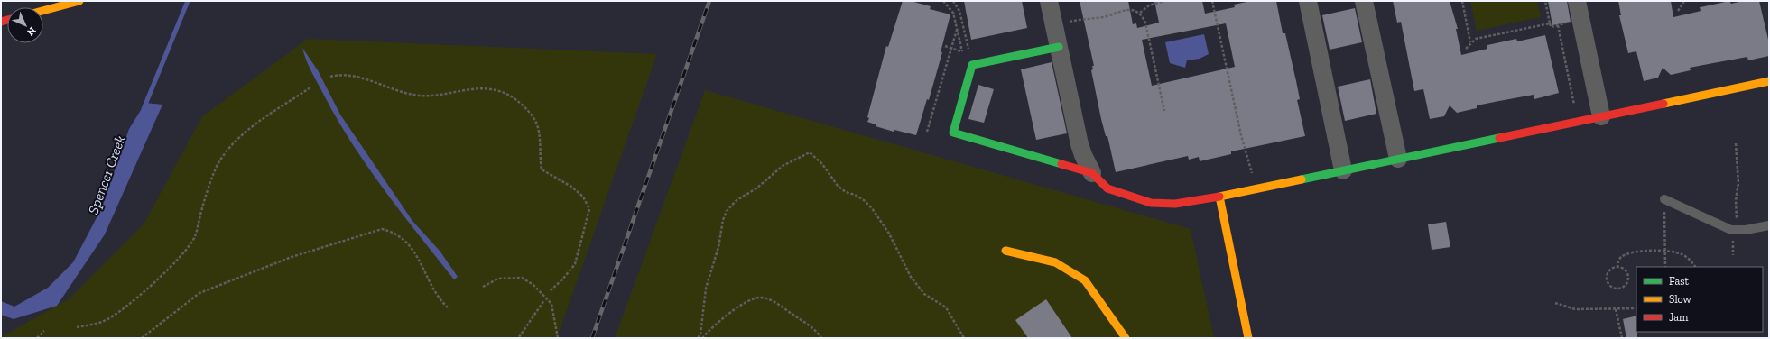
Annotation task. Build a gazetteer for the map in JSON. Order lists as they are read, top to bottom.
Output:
{
  "water": ["Spencer Creek"],
  "legend": ["Fast", "Slow", "Jam"],
  "north": "bottom right"
}
